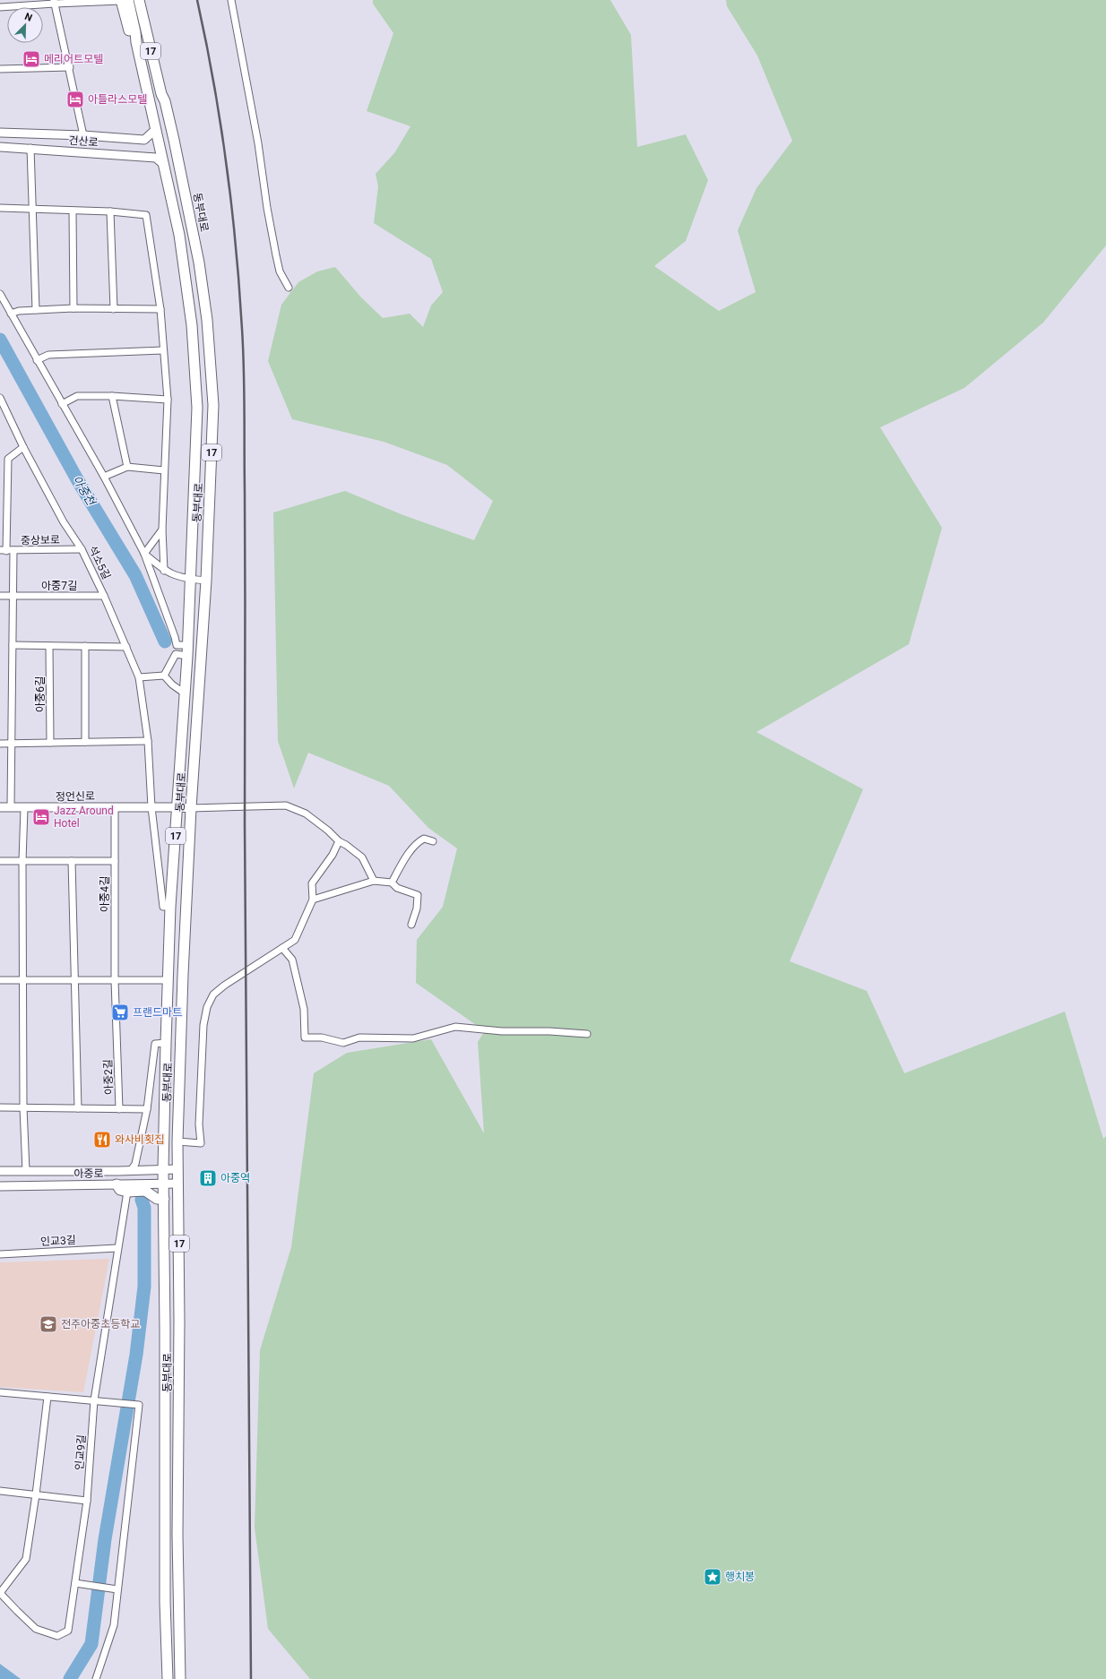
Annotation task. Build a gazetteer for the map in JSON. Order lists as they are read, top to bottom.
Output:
{
  "streets": {
    "main road": ["17", "동부대로"],
    "street": [
      "건산로",
      "중상보로",
      "석소5길",
      "아중7길",
      "아중6길",
      "정언신로",
      "아중4길",
      "아중2길",
      "아중로",
      "인교3길",
      "인교9길"
    ]
  },
  "crossings": [
    ["건산로", "동부대로"],
    ["동부대로", "석소5길"],
    ["동부대로", "정언신로"],
    ["동부대로", "아중로"],
    ["중상보로", "석소5길"],
    ["석소5길", "아중7길"],
    ["석소5길", "정언신로"],
    ["정언신로", "아중4길"],
    ["아중4길", "아중2길"],
    ["인교3길", "인교9길"]
  ],
  "water": ["아중천"],
  "places": {
    "hotel": ["메리어트모텔", "아틀라스모텔", "Jazz Around Hotel"],
    "supermarket": ["프랜드마트"],
    "restaurant": ["와사비횟집"],
    "building": ["아중역"],
    "school or university": ["전주아중초등학교"],
    "place": ["행치봉"]
  },
  "north": "top right"
}
